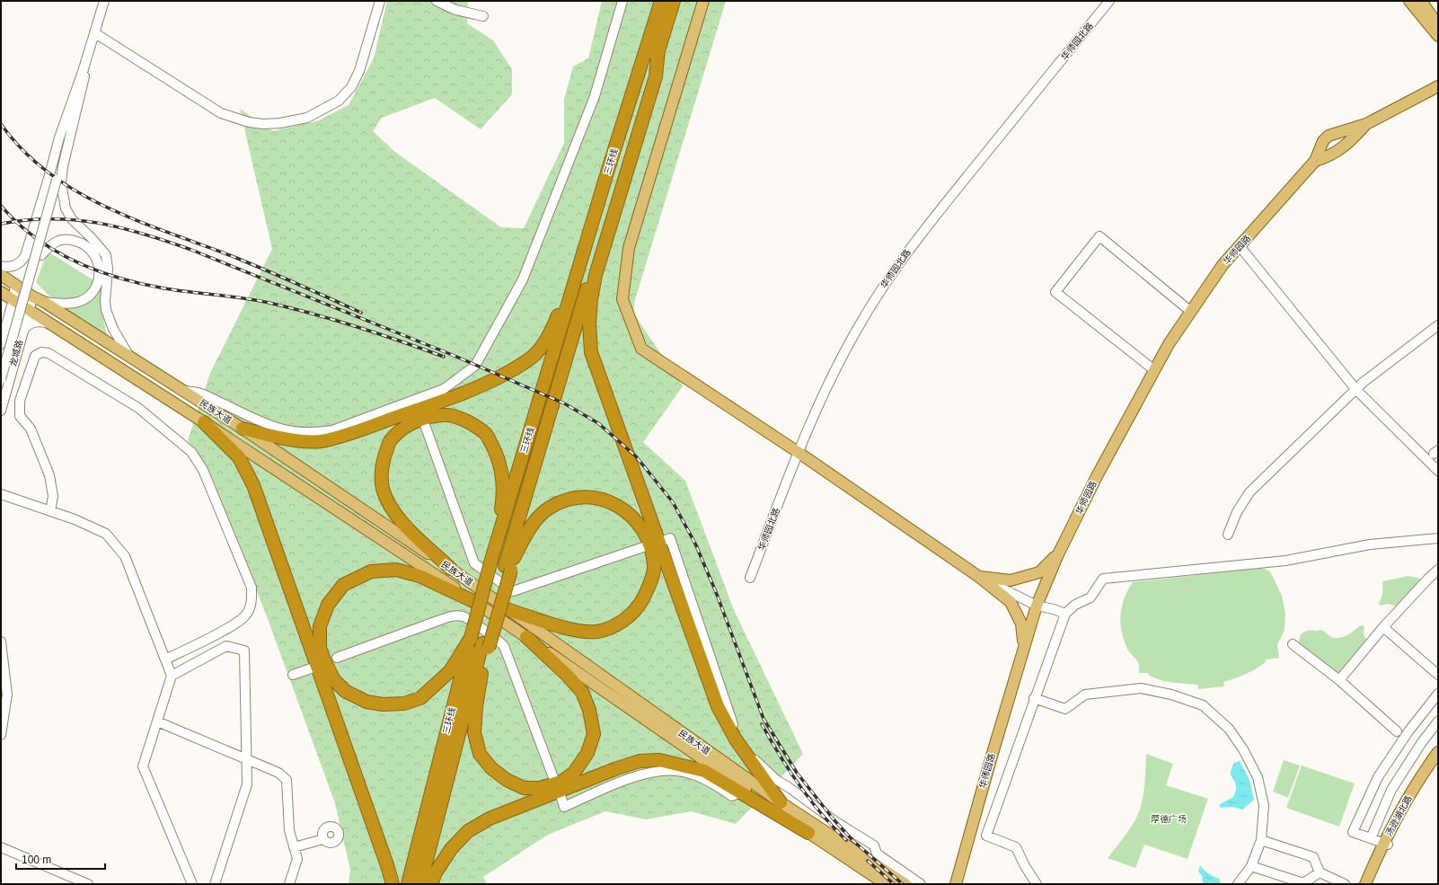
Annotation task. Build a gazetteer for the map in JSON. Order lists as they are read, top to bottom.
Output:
{
  "streets": {
    "highway": ["三环线"],
    "main road": ["华师园路", "民族大道", "汤逊湖北路"],
    "street": ["华师园北路", "龙城路"]
  },
  "crossings": [
    ["龙城路", "民族大道"]
  ],
  "parks": ["厚德广场"],
  "scale_bar": "100 m"
}
